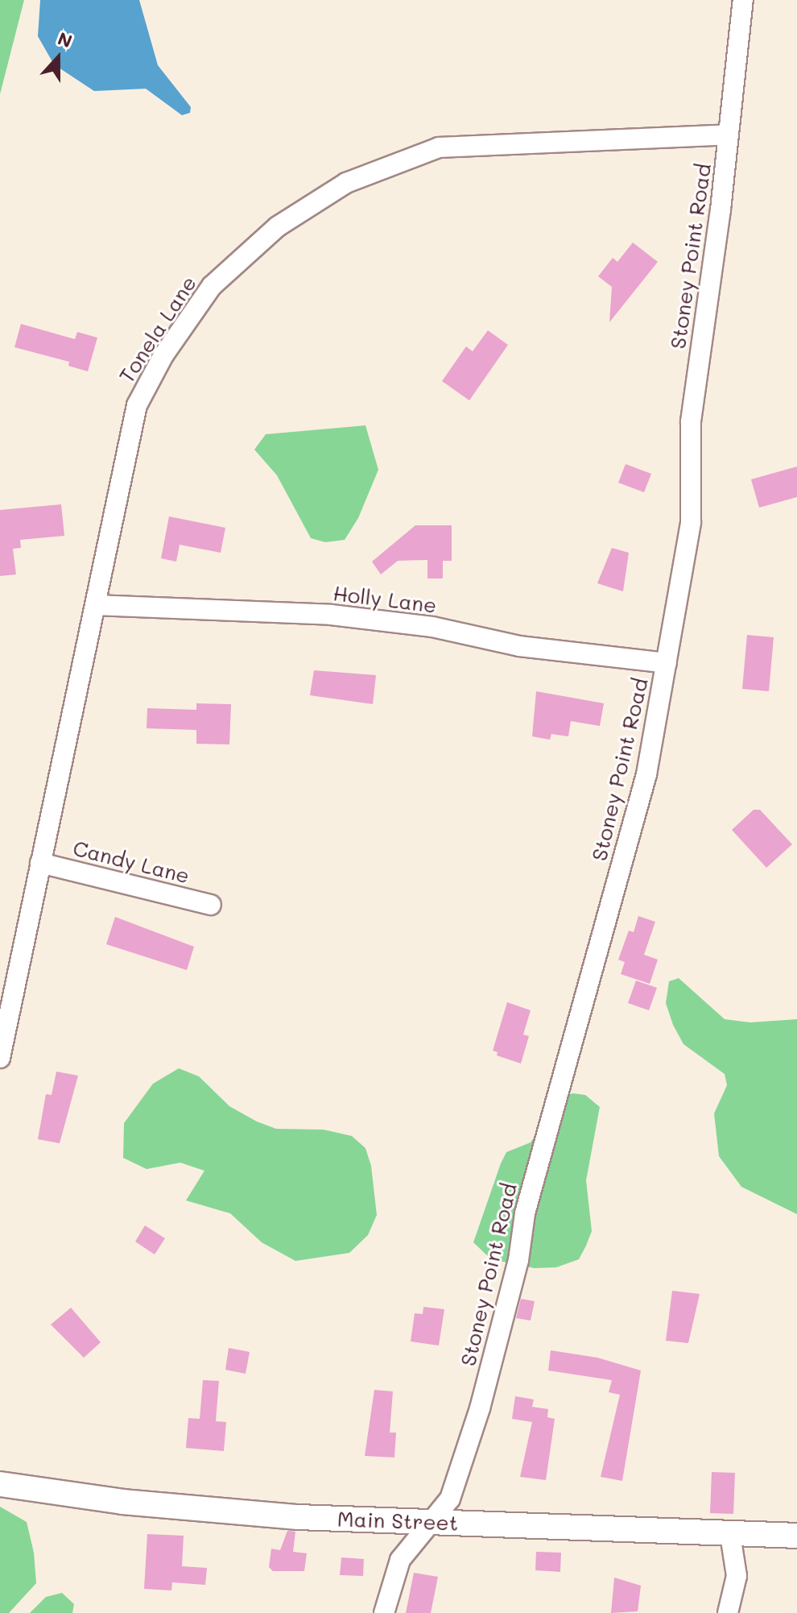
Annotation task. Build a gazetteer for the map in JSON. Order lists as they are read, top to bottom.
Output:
{
  "streets": {
    "main road": ["Main Street"],
    "street": [
      "Stoney Point Road",
      "Tonela Lane",
      "Holly Lane",
      "Candy Lane"
    ]
  },
  "crossings": [
    ["Stoney Point Road", "Tonela Lane"],
    ["Stoney Point Road", "Holly Lane"],
    ["Stoney Point Road", "Main Street"],
    ["Tonela Lane", "Holly Lane"],
    ["Tonela Lane", "Candy Lane"]
  ],
  "north": "top"
}
